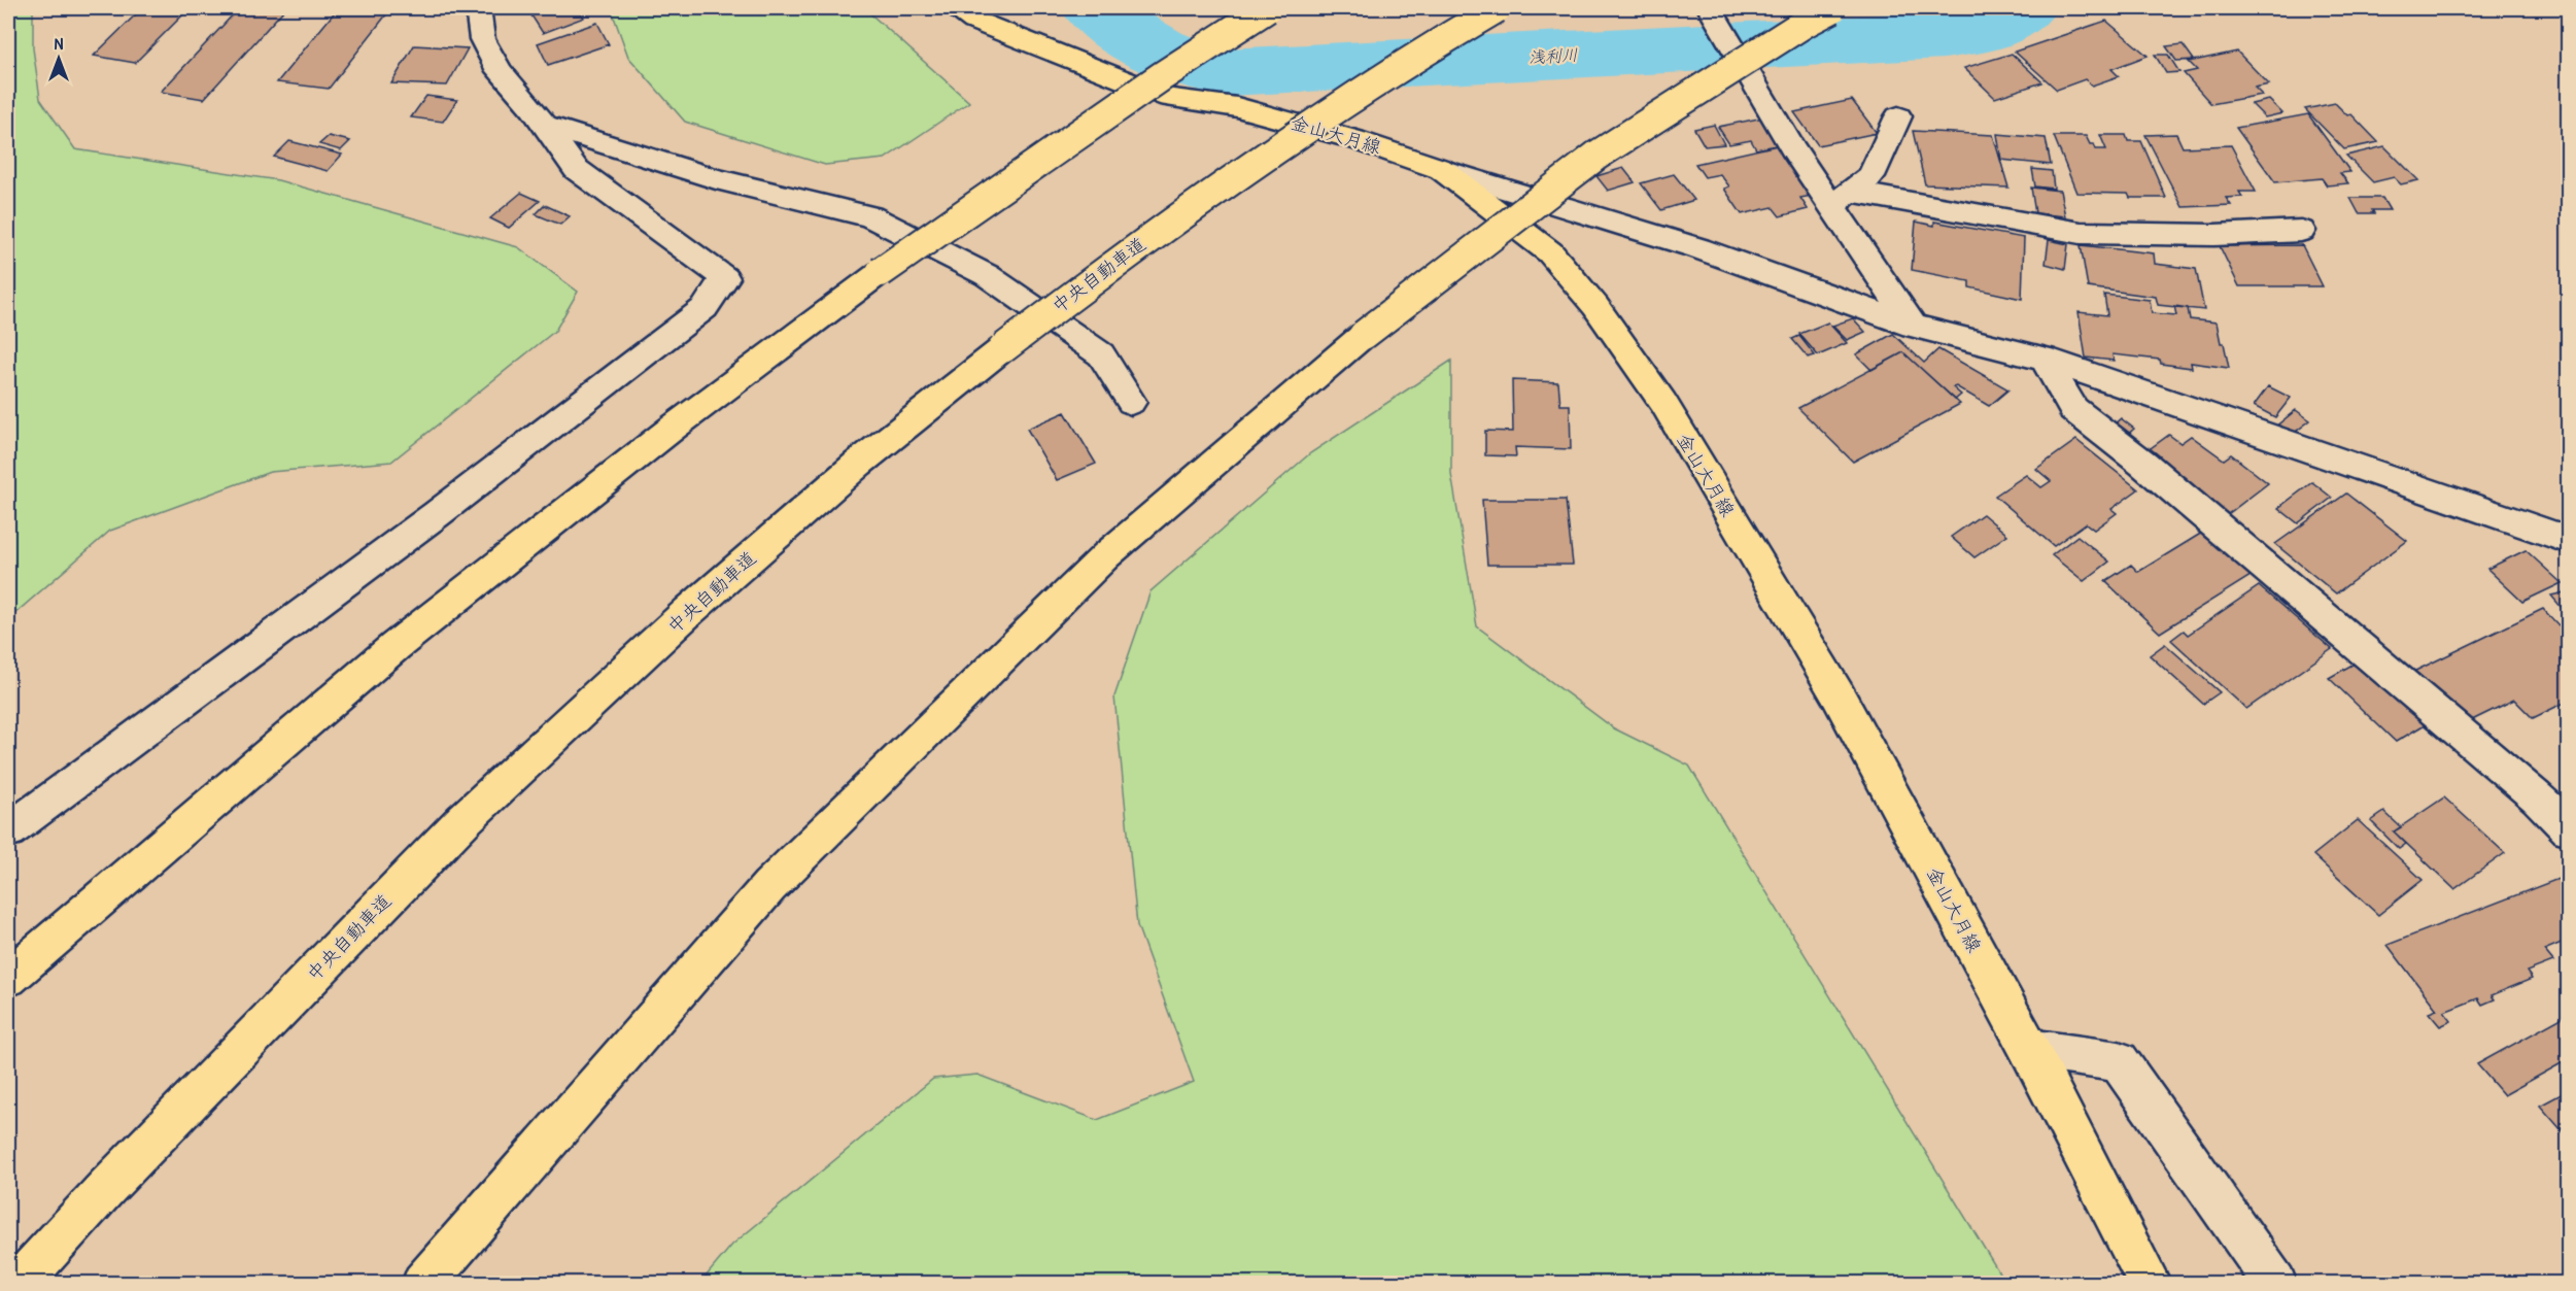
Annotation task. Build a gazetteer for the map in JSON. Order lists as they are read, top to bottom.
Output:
{
  "streets": {
    "main road": ["金山大月線", "中央自動車道"]
  },
  "water": ["浅利川"],
  "north": "top"
}
